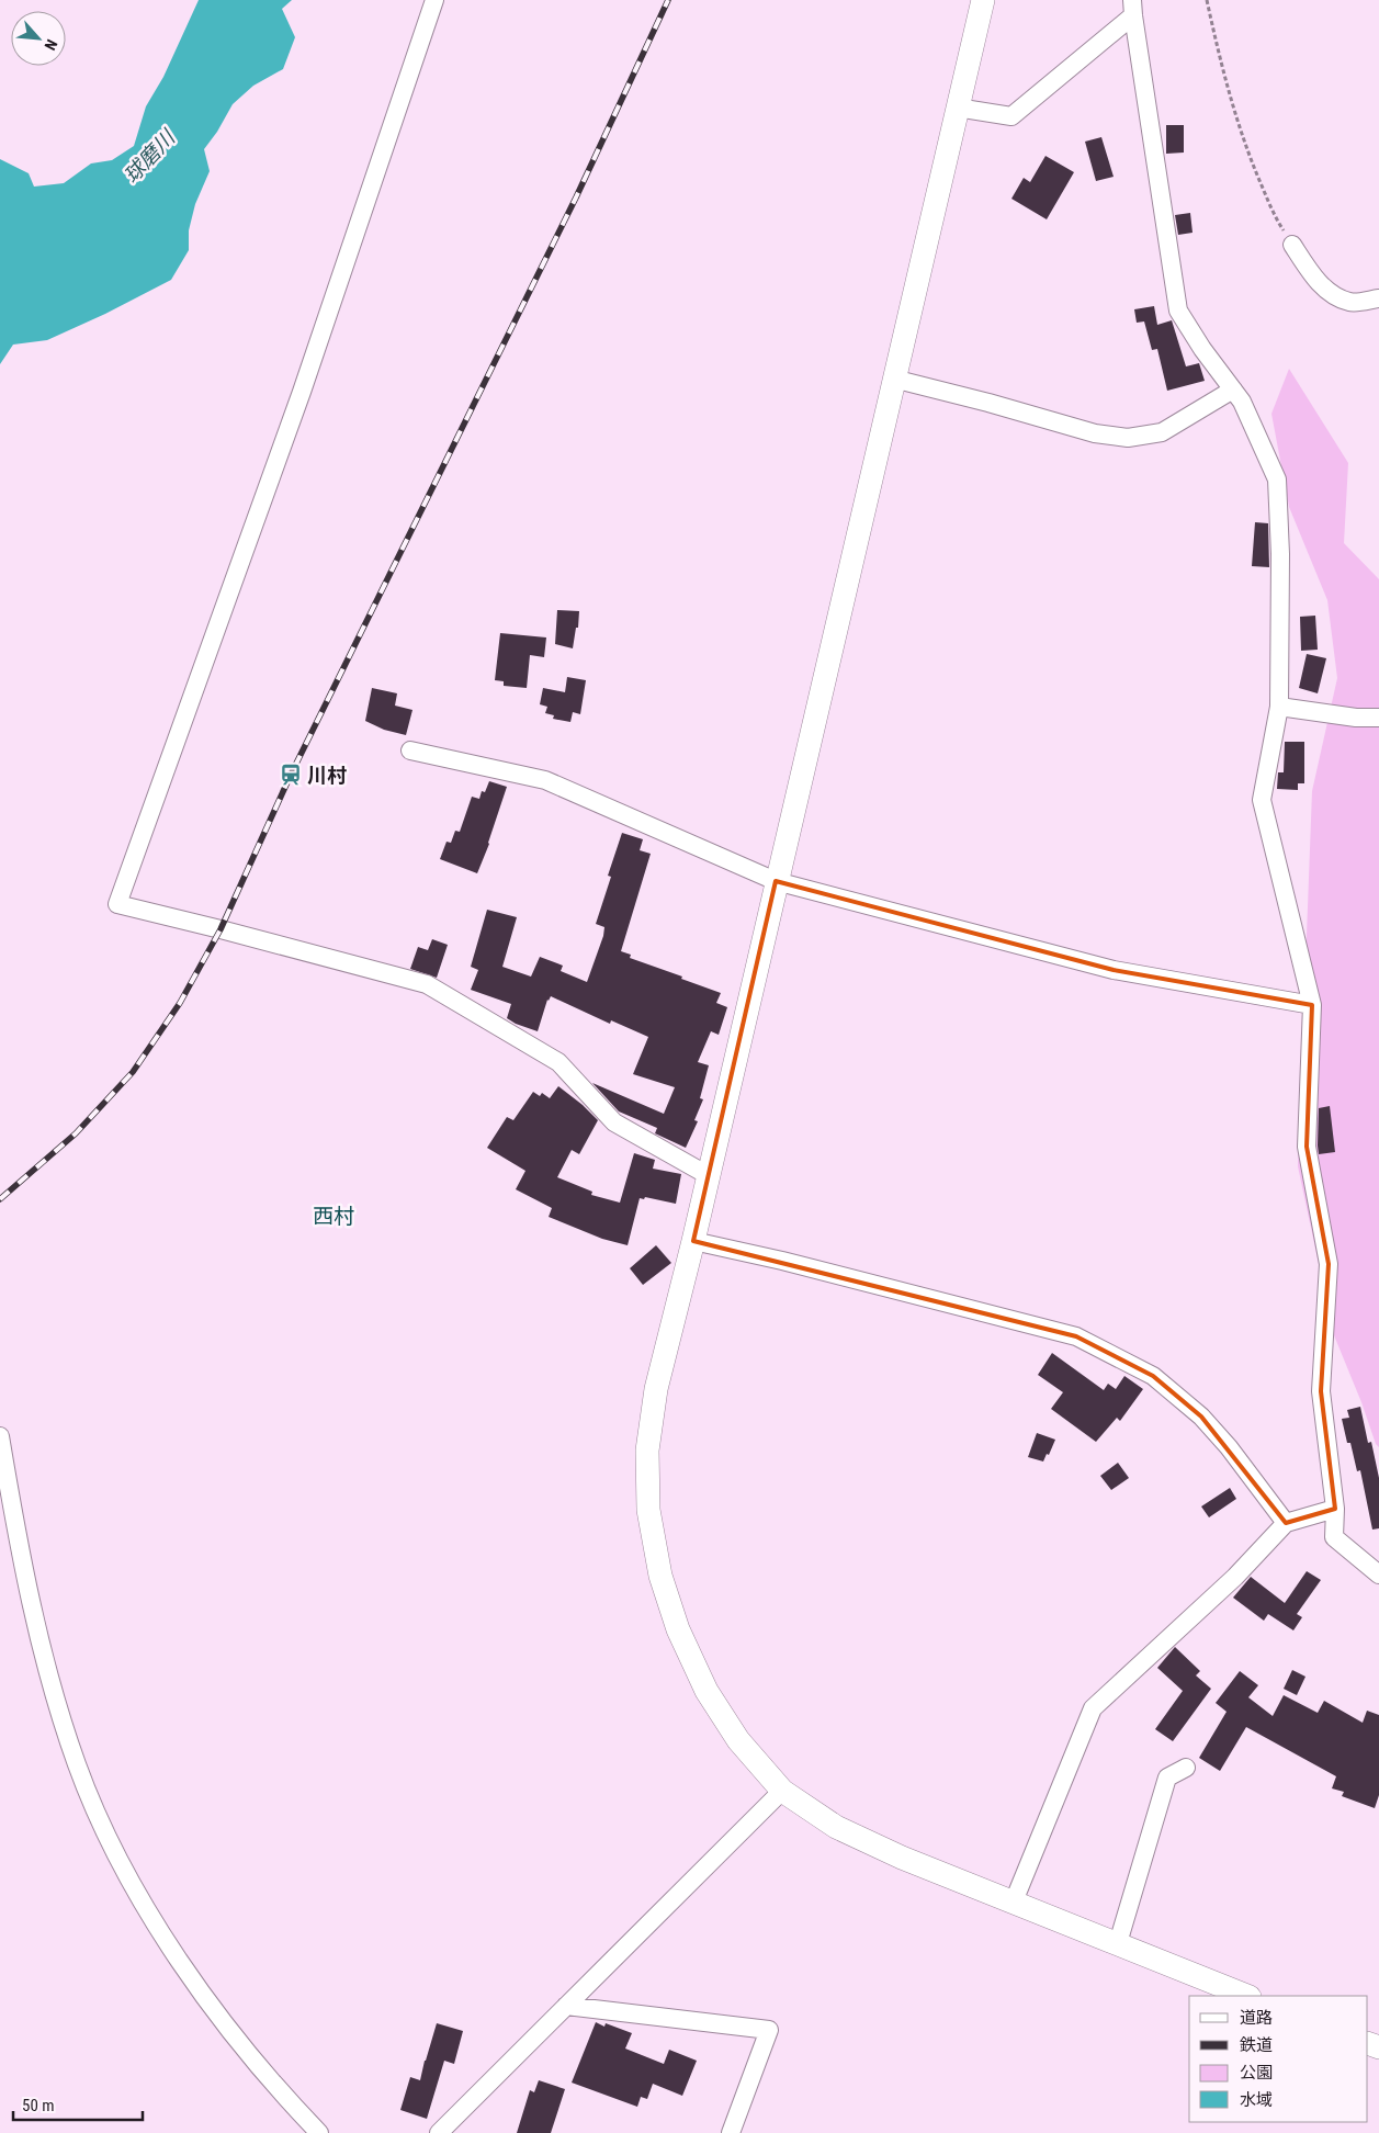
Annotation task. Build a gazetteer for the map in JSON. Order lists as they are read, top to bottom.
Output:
{
  "districts": ["西村"],
  "water": ["球磨川"],
  "places": {
    "station": ["川村"]
  },
  "legend": [
    "道路",
    "鉄道",
    "公園",
    "水域"
  ],
  "scale_bar": "50 m",
  "north": "bottom right"
}
